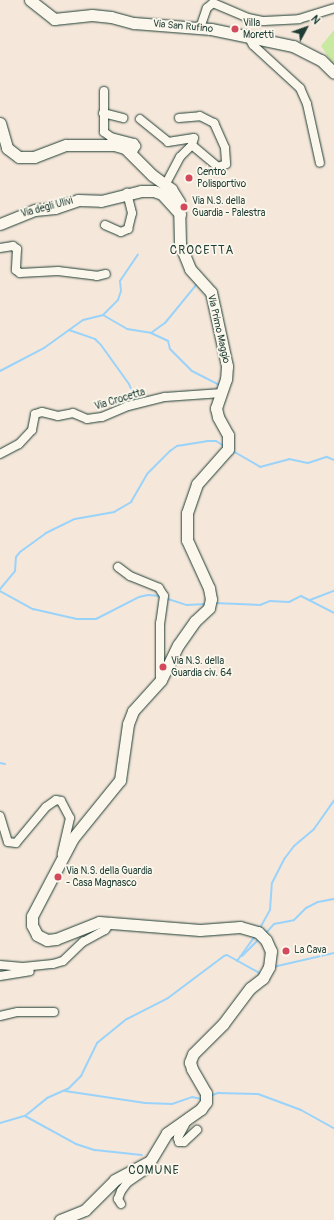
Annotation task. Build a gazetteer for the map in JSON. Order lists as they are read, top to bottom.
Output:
{
  "streets": {
    "main road": ["Via San Rufino", "Via degli Ulivi", "Via Primo Maggio"],
    "street": ["Via Crocetta"]
  },
  "crossings": [
    ["Via degli Ulivi", "Via Primo Maggio"],
    ["Via Primo Maggio", "Via Crocetta"]
  ],
  "districts": ["CROCETTA", "COMUNE"],
  "places": [
    "Villa Moretti",
    "Centro Polisportivo",
    "Via N.S. della Guardia - Palestra",
    "Via N.S. della Guardia civ. 64",
    "Via N.S. della Guardia - Casa Magnasco",
    "La Cava"
  ],
  "north": "top right"
}
